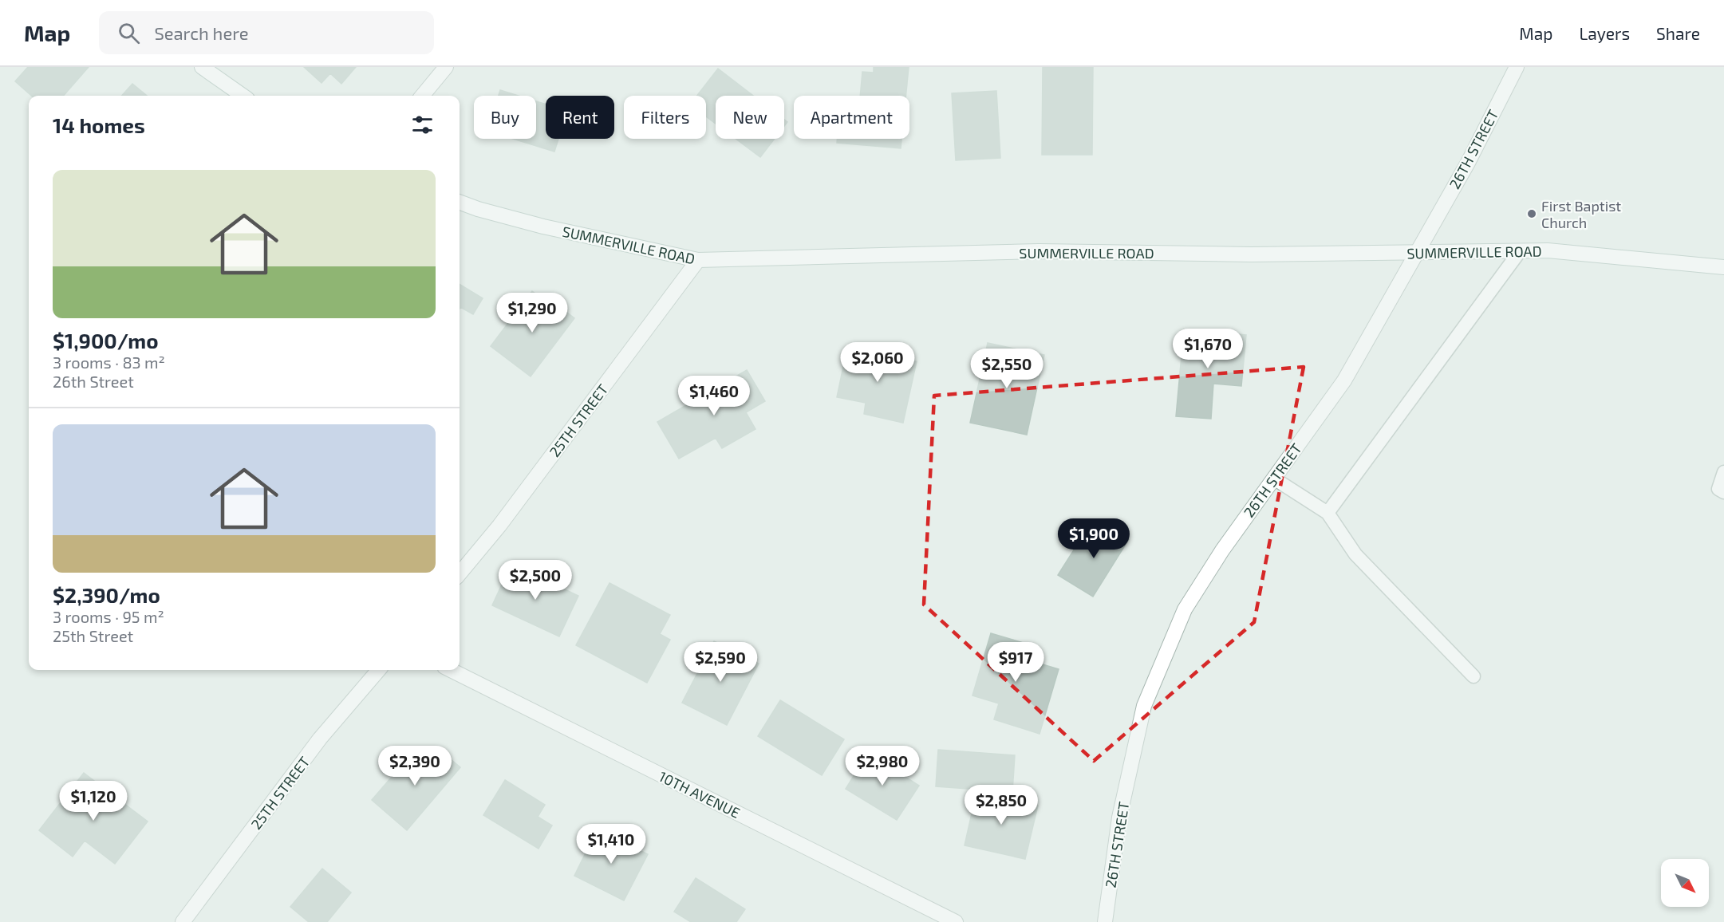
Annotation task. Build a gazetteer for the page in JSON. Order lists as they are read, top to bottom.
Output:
{
  "streets": {
    "street": [
      "26TH STREET",
      "SUMMERVILLE ROAD",
      "25TH STREET",
      "10TH AVENUE"
    ]
  },
  "crossings": [
    ["26TH STREET", "SUMMERVILLE ROAD"],
    ["SUMMERVILLE ROAD", "25TH STREET"]
  ],
  "places": ["First Baptist Church"],
  "north": "bottom right",
  "page": {
    "header": "Map",
    "search": "Search here",
    "nav": ["Map", "Layers", "Share"],
    "chip": [
      "Buy",
      "Rent",
      "Filters",
      "New",
      "Apartment"
    ],
    "heading": "14 homes",
    "list": [
      {
        "name": "$1,900/mo",
        "note": "3 rooms · 83 m² · 26th Street"
      },
      {
        "name": "$2,390/mo",
        "note": "3 rooms · 95 m² · 25th Street"
      }
    ],
    "price": [
      "$1,290",
      "$1,670",
      "$2,060",
      "$2,550",
      "$1,460",
      "$1,900",
      "$2,500",
      "$2,590",
      "$917",
      "$2,390",
      "$2,980",
      "$1,120",
      "$2,850",
      "$1,410"
    ]
  }
}
